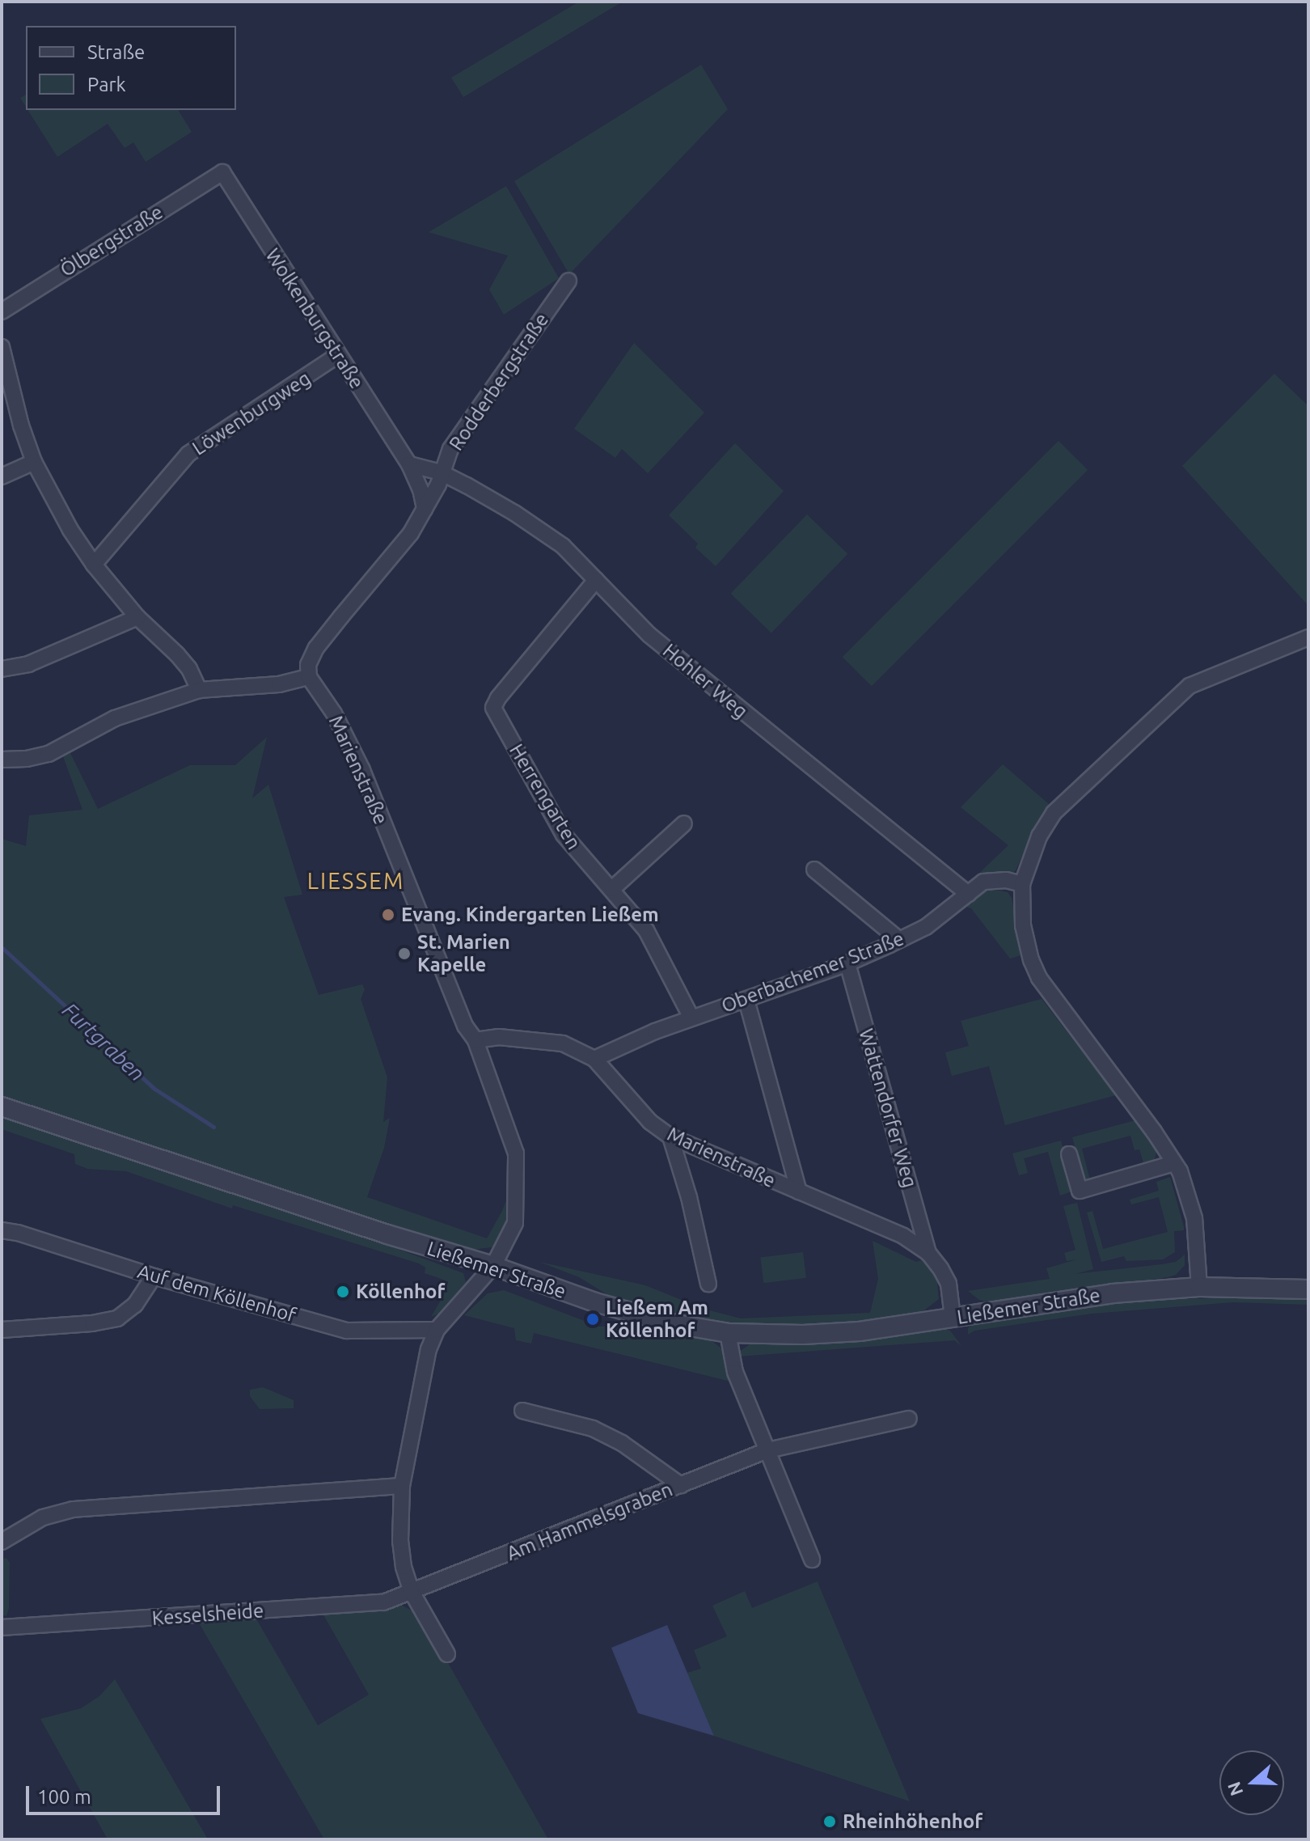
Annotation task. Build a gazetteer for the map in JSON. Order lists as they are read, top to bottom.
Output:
{
  "streets": {
    "street": [
      "Ölbergstraße",
      "Wolkenburgstraße",
      "Rodderbergstraße",
      "Löwenburgweg",
      "Hohler Weg",
      "Marienstraße",
      "Herrengarten",
      "Oberbachemer Straße",
      "Wattendorfer Weg",
      "Ließemer Straße",
      "Auf dem Köllenhof",
      "Am Hammelsgraben",
      "Kesselsheide"
    ]
  },
  "crossings": [
    ["Ölbergstraße", "Wolkenburgstraße"],
    ["Wolkenburgstraße", "Rodderbergstraße"],
    ["Wolkenburgstraße", "Löwenburgweg"],
    ["Rodderbergstraße", "Hohler Weg"],
    ["Rodderbergstraße", "Marienstraße"],
    ["Hohler Weg", "Herrengarten"],
    ["Hohler Weg", "Oberbachemer Straße"],
    ["Marienstraße", "Oberbachemer Straße"],
    ["Marienstraße", "Wattendorfer Weg"],
    ["Marienstraße", "Ließemer Straße"],
    ["Herrengarten", "Oberbachemer Straße"],
    ["Oberbachemer Straße", "Wattendorfer Weg"],
    ["Am Hammelsgraben", "Kesselsheide"]
  ],
  "districts": ["LIESSEM"],
  "water": ["Furtgraben"],
  "places": [
    "Evang. Kindergarten Ließem",
    "St. Marien Kapelle",
    "Köllenhof",
    "Ließem Am Köllenhof",
    "Rheinhöhenhof"
  ],
  "legend": ["Straße", "Park"],
  "scale_bar": "100 m",
  "north": "left"
}
